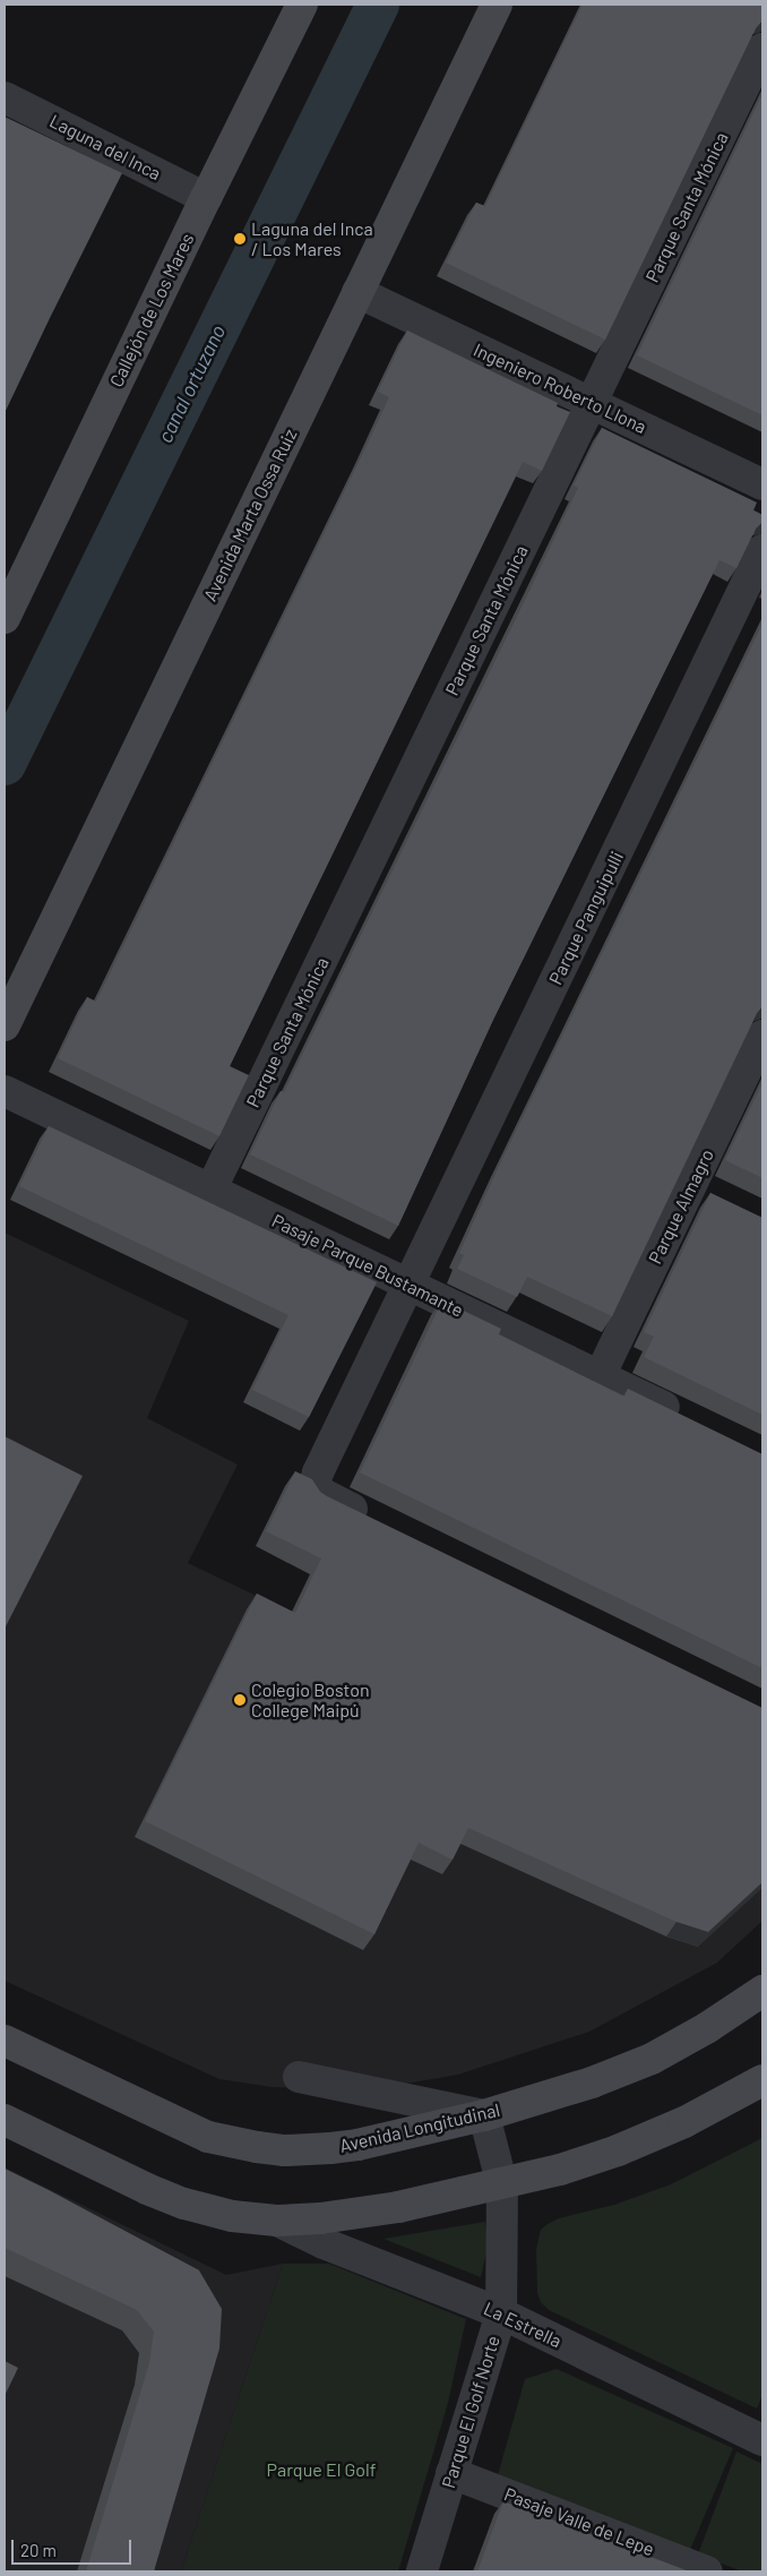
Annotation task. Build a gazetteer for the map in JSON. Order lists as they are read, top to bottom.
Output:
{
  "streets": {
    "street": [
      "Laguna del Inca",
      "Parque Santa Mónica",
      "Callejón de Los Mares",
      "Ingeniero Roberto Llona",
      "Avenida Marta Ossa Ruiz",
      "Parque Panguipulli",
      "Parque Almagro",
      "Pasaje Parque Bustamante",
      "Avenida Longitudinal",
      "La Estrella",
      "Parque El Golf Norte",
      "Pasaje Valle de Lepe"
    ]
  },
  "crossings": [
    ["Laguna del Inca", "Callejón de Los Mares"],
    ["Parque Santa Mónica", "Ingeniero Roberto Llona"],
    ["Parque Santa Mónica", "Pasaje Parque Bustamante"],
    ["Ingeniero Roberto Llona", "Avenida Marta Ossa Ruiz"],
    ["Parque Panguipulli", "Pasaje Parque Bustamante"],
    ["Parque Almagro", "Pasaje Parque Bustamante"],
    ["Avenida Longitudinal", "Parque El Golf Norte"],
    ["La Estrella", "Parque El Golf Norte"],
    ["Parque El Golf Norte", "Pasaje Valle de Lepe"]
  ],
  "water": ["canal ortuzano"],
  "parks": ["Parque El Golf"],
  "places": ["Laguna del Inca / Los Mares", "Colegio Boston College Maipú"],
  "scale_bar": "20 m"
}
